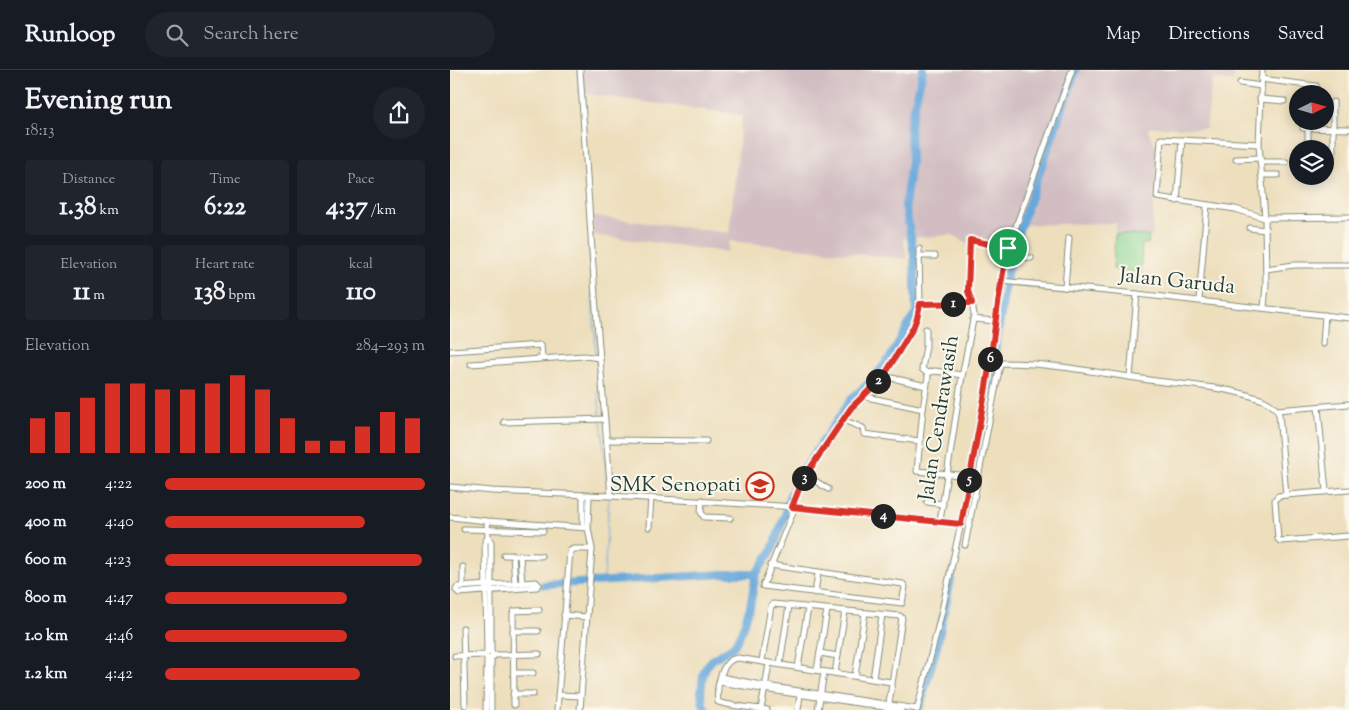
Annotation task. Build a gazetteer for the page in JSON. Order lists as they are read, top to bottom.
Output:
{
  "streets": {
    "street": ["Jalan Garuda", "Jalan Cendrawasih"]
  },
  "places": {
    "school or university": ["SMK Senopati"]
  },
  "north": "right",
  "page": {
    "header": "Runloop",
    "search": "Search here",
    "nav": ["Map", "Directions", "Saved"],
    "heading": ["Evening run", "18:13"],
    "stats": [
      ["Distance", "1.38 km"],
      ["Time", "6:22"],
      ["Pace", "4:37 /km"],
      ["Elevation", "11 m"],
      ["Heart rate", "138 bpm"],
      ["kcal", "110"]
    ],
    "pins": [
      "1",
      "6",
      "2",
      "3",
      "5",
      "4"
    ],
    "chart": ["Elevation", "284–293 m"],
    "list": [
      {
        "name": "200 m",
        "note": "4:22"
      },
      {
        "name": "400 m",
        "note": "4:40"
      },
      {
        "name": "600 m",
        "note": "4:23"
      },
      {
        "name": "800 m",
        "note": "4:47"
      },
      {
        "name": "1.0 km",
        "note": "4:46"
      },
      {
        "name": "1.2 km",
        "note": "4:42"
      }
    ]
  }
}
